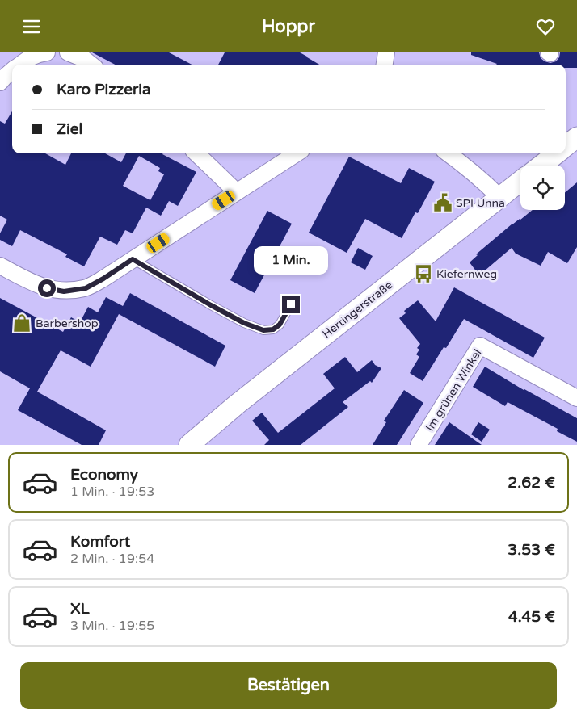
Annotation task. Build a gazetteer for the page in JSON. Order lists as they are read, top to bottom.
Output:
{
  "streets": {
    "street": ["Hertingerstraße", "Im grünen Winkel"]
  },
  "places": {
    "public building": ["SPI Unna"],
    "bus stop": ["Kiefernweg"],
    "shop": ["Barbershop"]
  },
  "page": {
    "header": "Hoppr",
    "banner": ["Karo Pizzeria", "Ziel"],
    "bubble": "1 Min.",
    "list": [
      {
        "name": "Economy",
        "note": "1 Min. · 19:53",
        "value": "2.62 €"
      },
      {
        "name": "Komfort",
        "note": "2 Min. · 19:54",
        "value": "3.53 €"
      },
      {
        "name": "XL",
        "note": "3 Min. · 19:55",
        "value": "4.45 €"
      }
    ],
    "buttons": "Bestätigen"
  }
}
